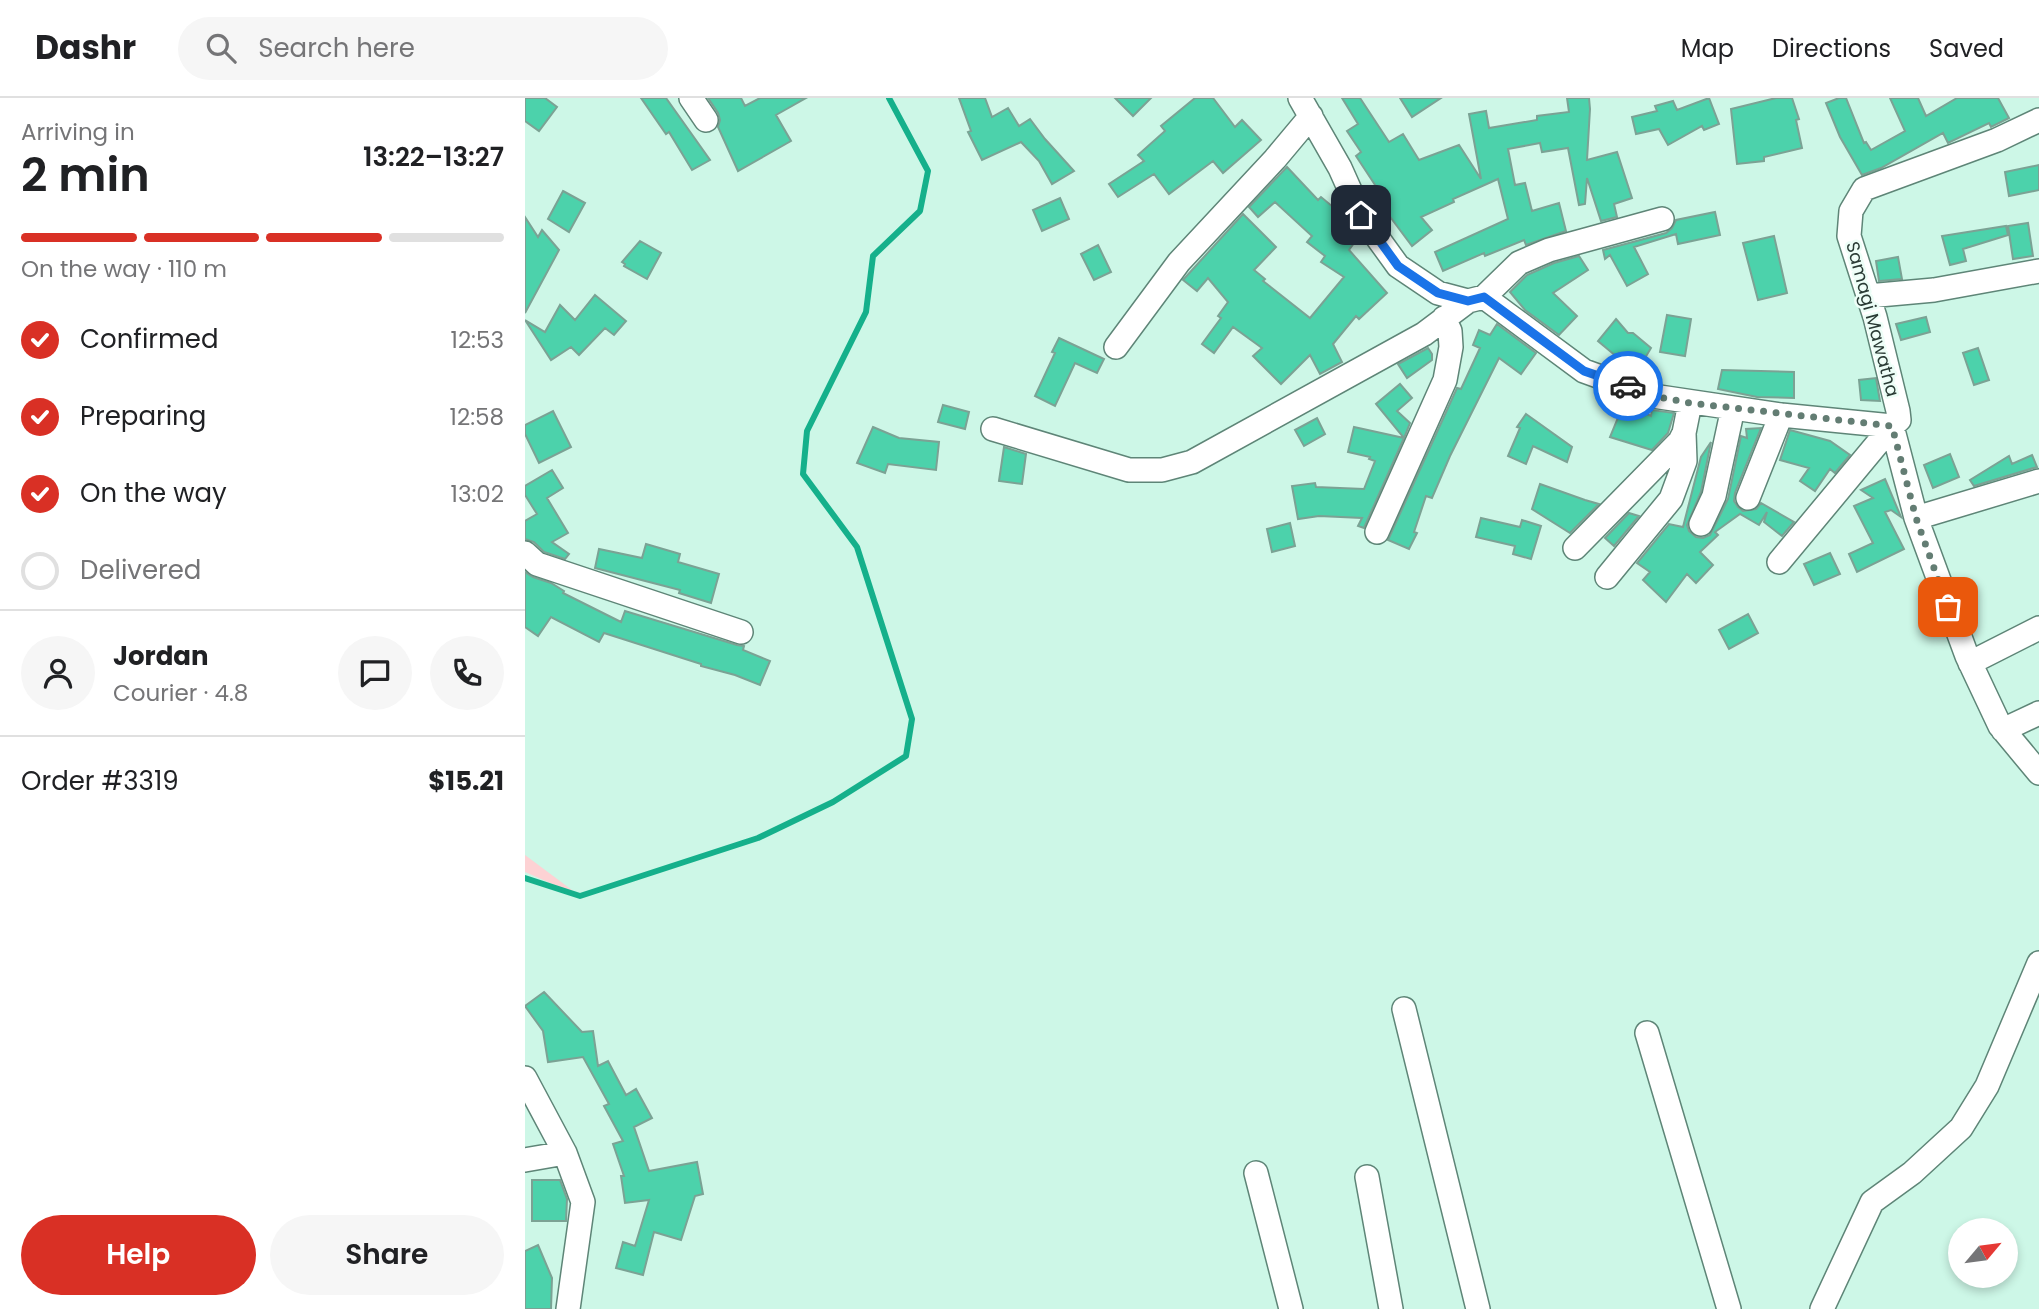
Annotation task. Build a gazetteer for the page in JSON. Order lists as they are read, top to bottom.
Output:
{
  "streets": {
    "street": ["Samagi Mawatha"]
  },
  "north": "top right",
  "page": {
    "header": "Dashr",
    "search": "Search here",
    "nav": ["Map", "Directions", "Saved"],
    "heading": ["2 min", "Arriving in", "13:22–13:27"],
    "panel": [
      "Jordan",
      "Courier · 4.8",
      "Order #3319",
      "$15.21"
    ],
    "bar": "On the way · 110 m",
    "list": [
      ["Confirmed", "12:53"],
      ["Preparing", "12:58"],
      ["On the way", "13:02"],
      "Delivered"
    ],
    "buttons": ["Help", "Share"]
  }
}
